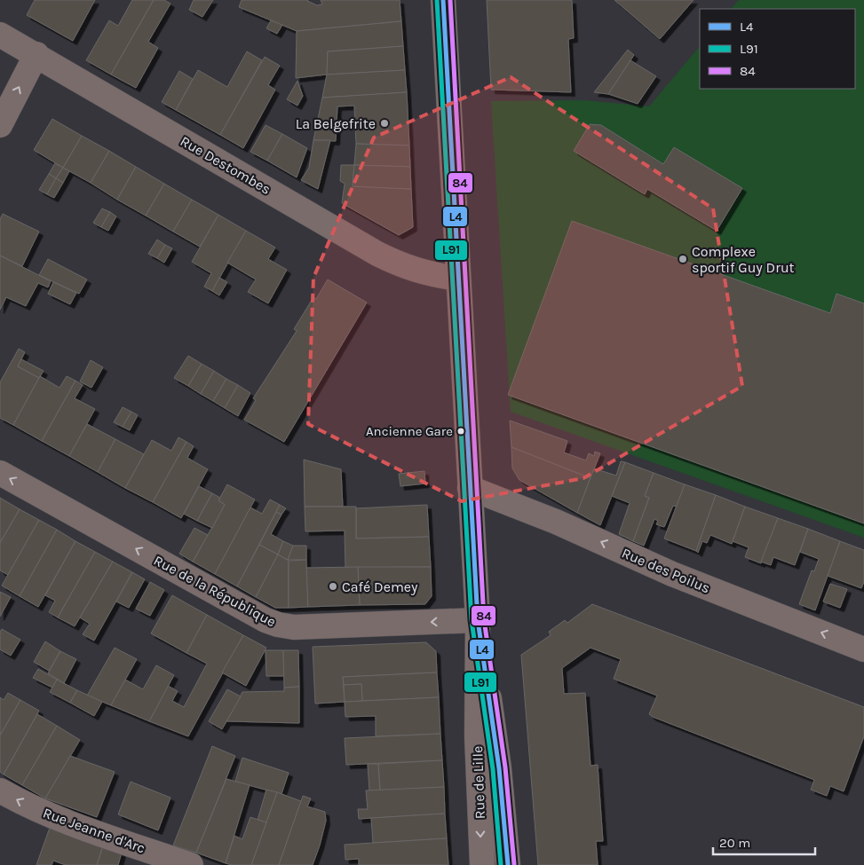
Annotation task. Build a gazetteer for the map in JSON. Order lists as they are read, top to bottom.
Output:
{
  "streets": {
    "main road": ["Rue de Lille"],
    "street": [
      "Rue Destombes",
      "Rue des Poilus",
      "Rue de la République",
      "Rue Jeanne d'Arc"
    ]
  },
  "crossings": [
    ["Rue Destombes", "Rue de Lille"],
    ["Rue des Poilus", "Rue de Lille"],
    ["Rue de la République", "Rue de Lille"]
  ],
  "one_way": ["Rue des Poilus", "Rue de la République", "Rue Jeanne d'Arc"],
  "places": [
    "La Belgefrite",
    "Complexe sportif Guy Drut",
    "Ancienne Gare",
    "Café Demey"
  ],
  "lines": ["transit line L4", "transit line L91", "transit line 84"],
  "legend": ["L4", "L91", "84"],
  "scale_bar": "20 m"
}
